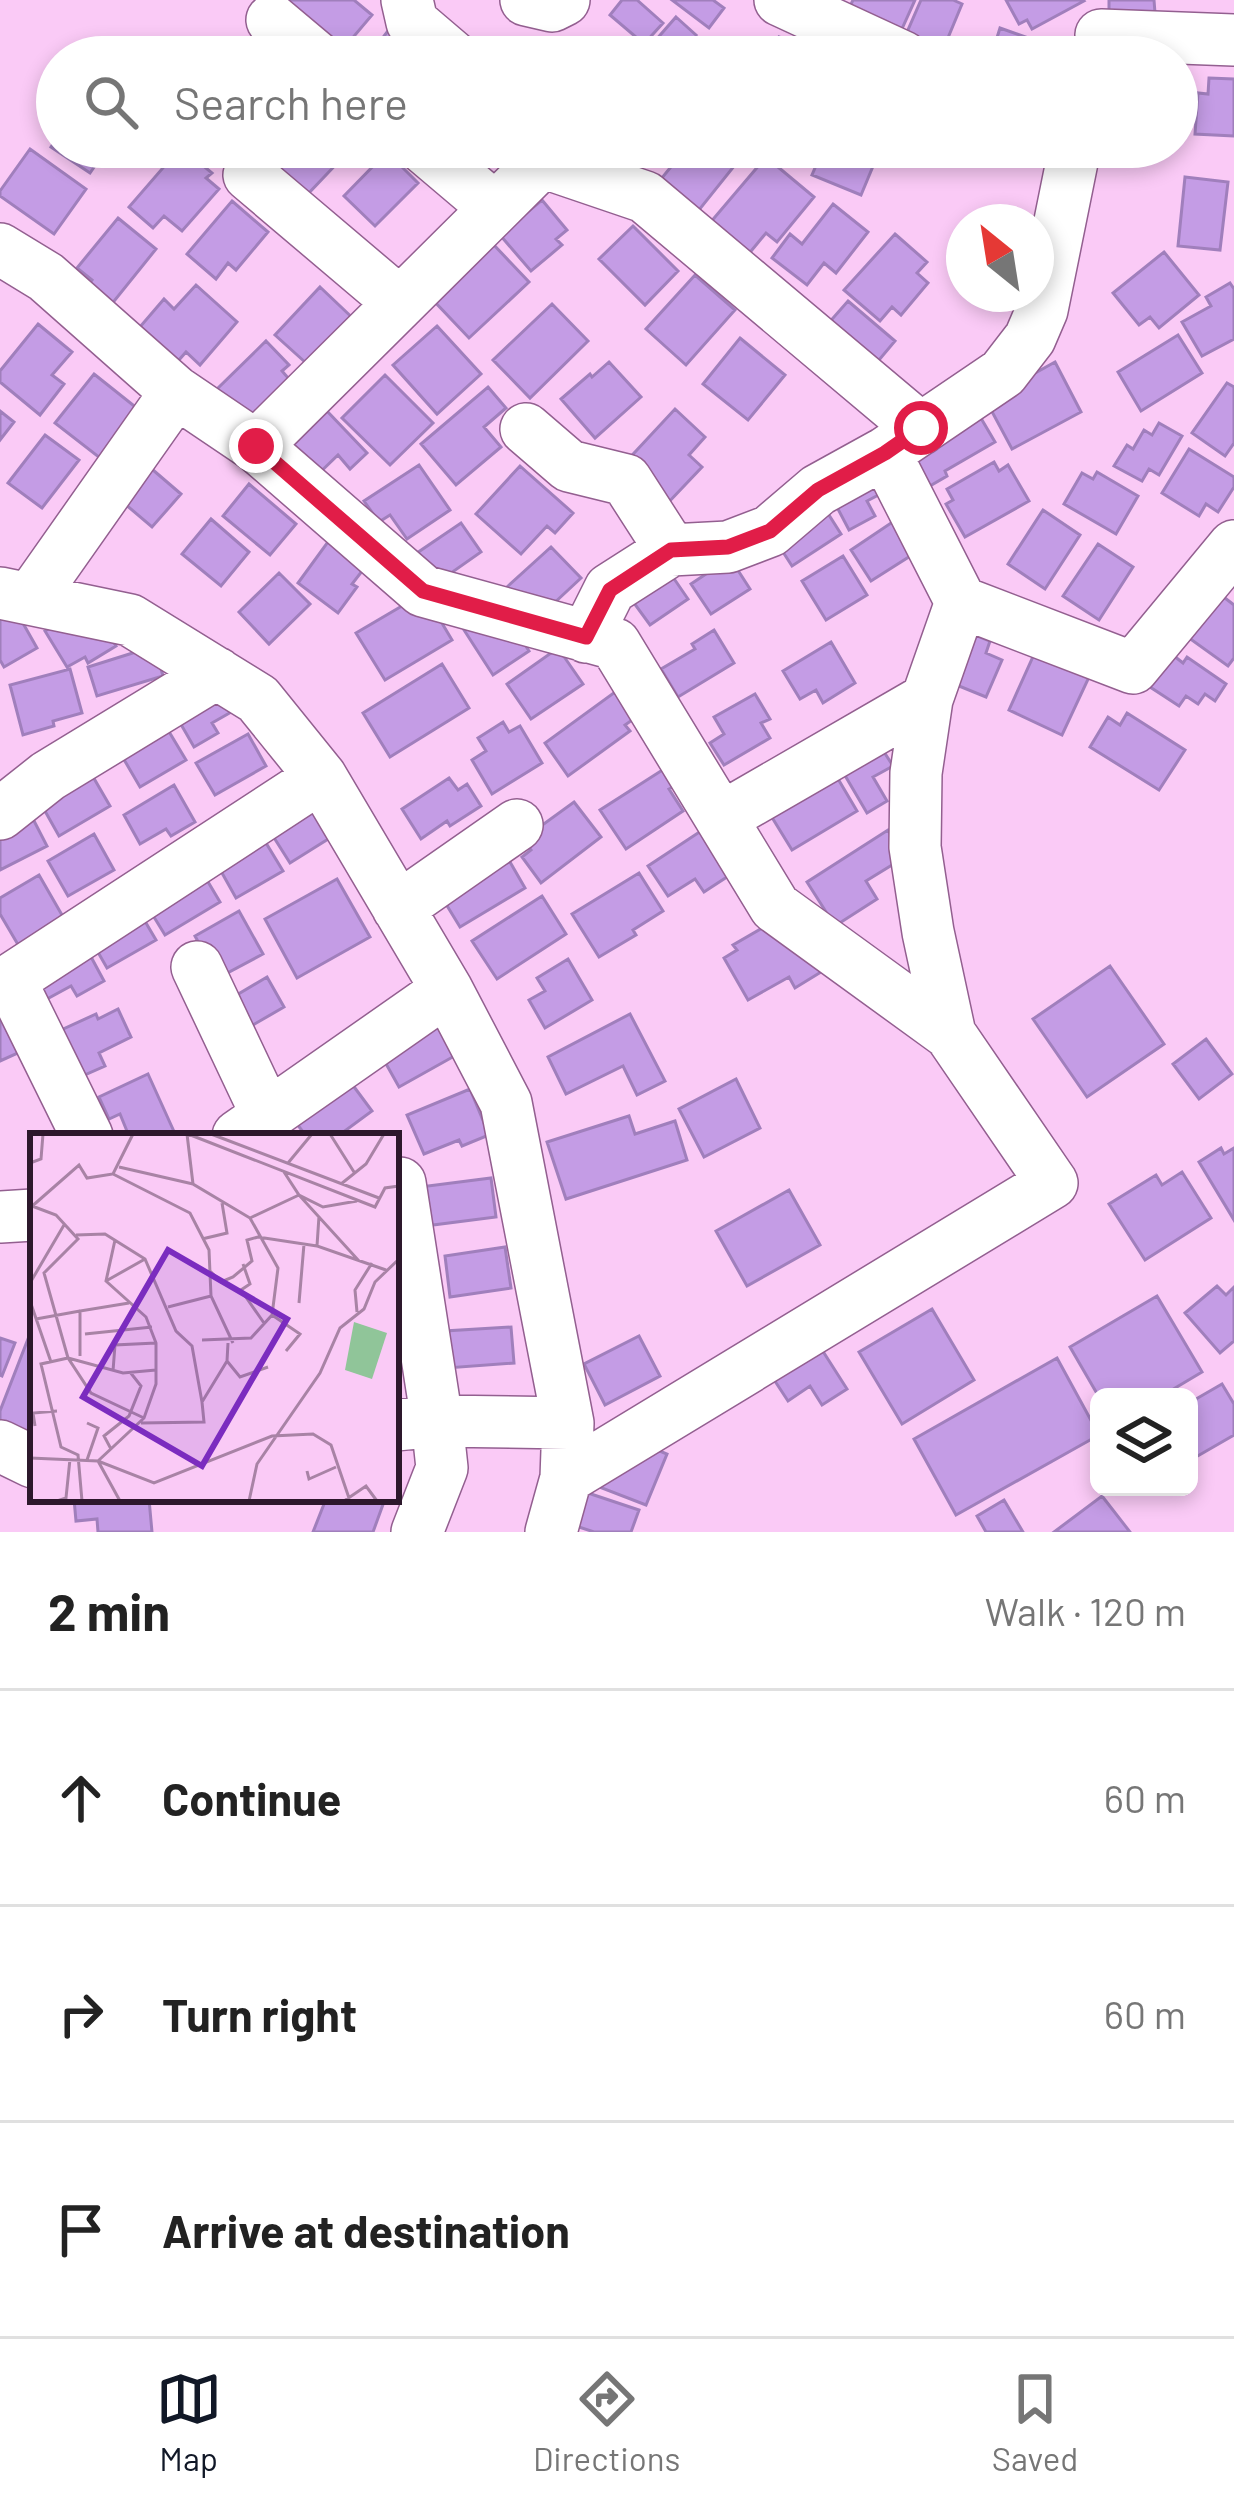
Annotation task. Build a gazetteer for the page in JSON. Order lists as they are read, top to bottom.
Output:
{
  "north": "top left",
  "page": {
    "search": "Search here",
    "heading": ["2 min", "Walk · 120 m"],
    "list": [
      ["Continue", "60 m"],
      ["Turn right", "60 m"],
      "Arrive at destination"
    ],
    "nav": ["Map", "Directions", "Saved"]
  }
}
